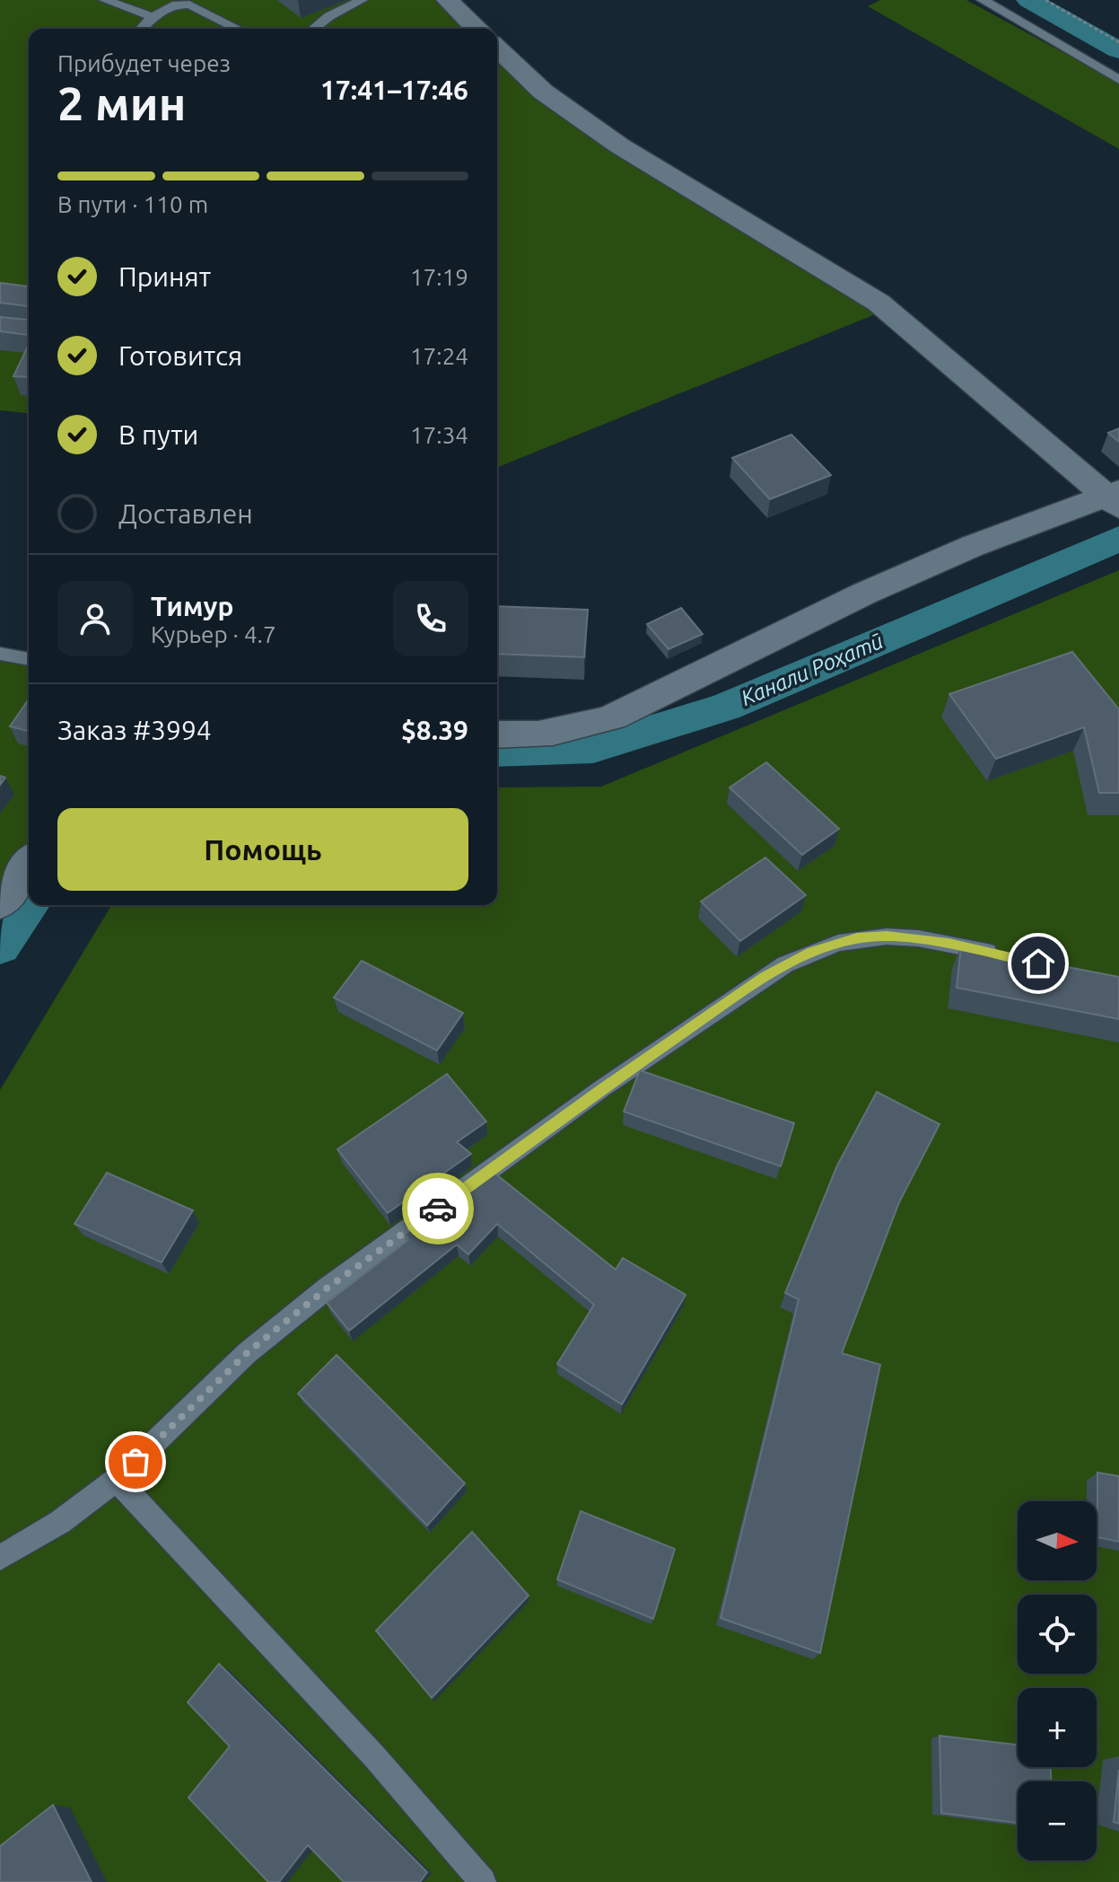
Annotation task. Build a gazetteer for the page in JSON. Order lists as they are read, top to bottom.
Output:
{
  "water": ["Канали Роҳатӣ"],
  "north": "right",
  "page": {
    "heading": ["2 мин", "Прибудет через", "17:41–17:46"],
    "panel": [
      "Тимур",
      "Курьер · 4.7",
      "Заказ #3994",
      "$8.39"
    ],
    "bar": "В пути · 110 m",
    "list": [
      ["Принят", "17:19"],
      ["Готовится", "17:24"],
      ["В пути", "17:34"],
      "Доставлен"
    ],
    "buttons": "Помощь",
    "map_buttons": ["+", "−"]
  }
}
